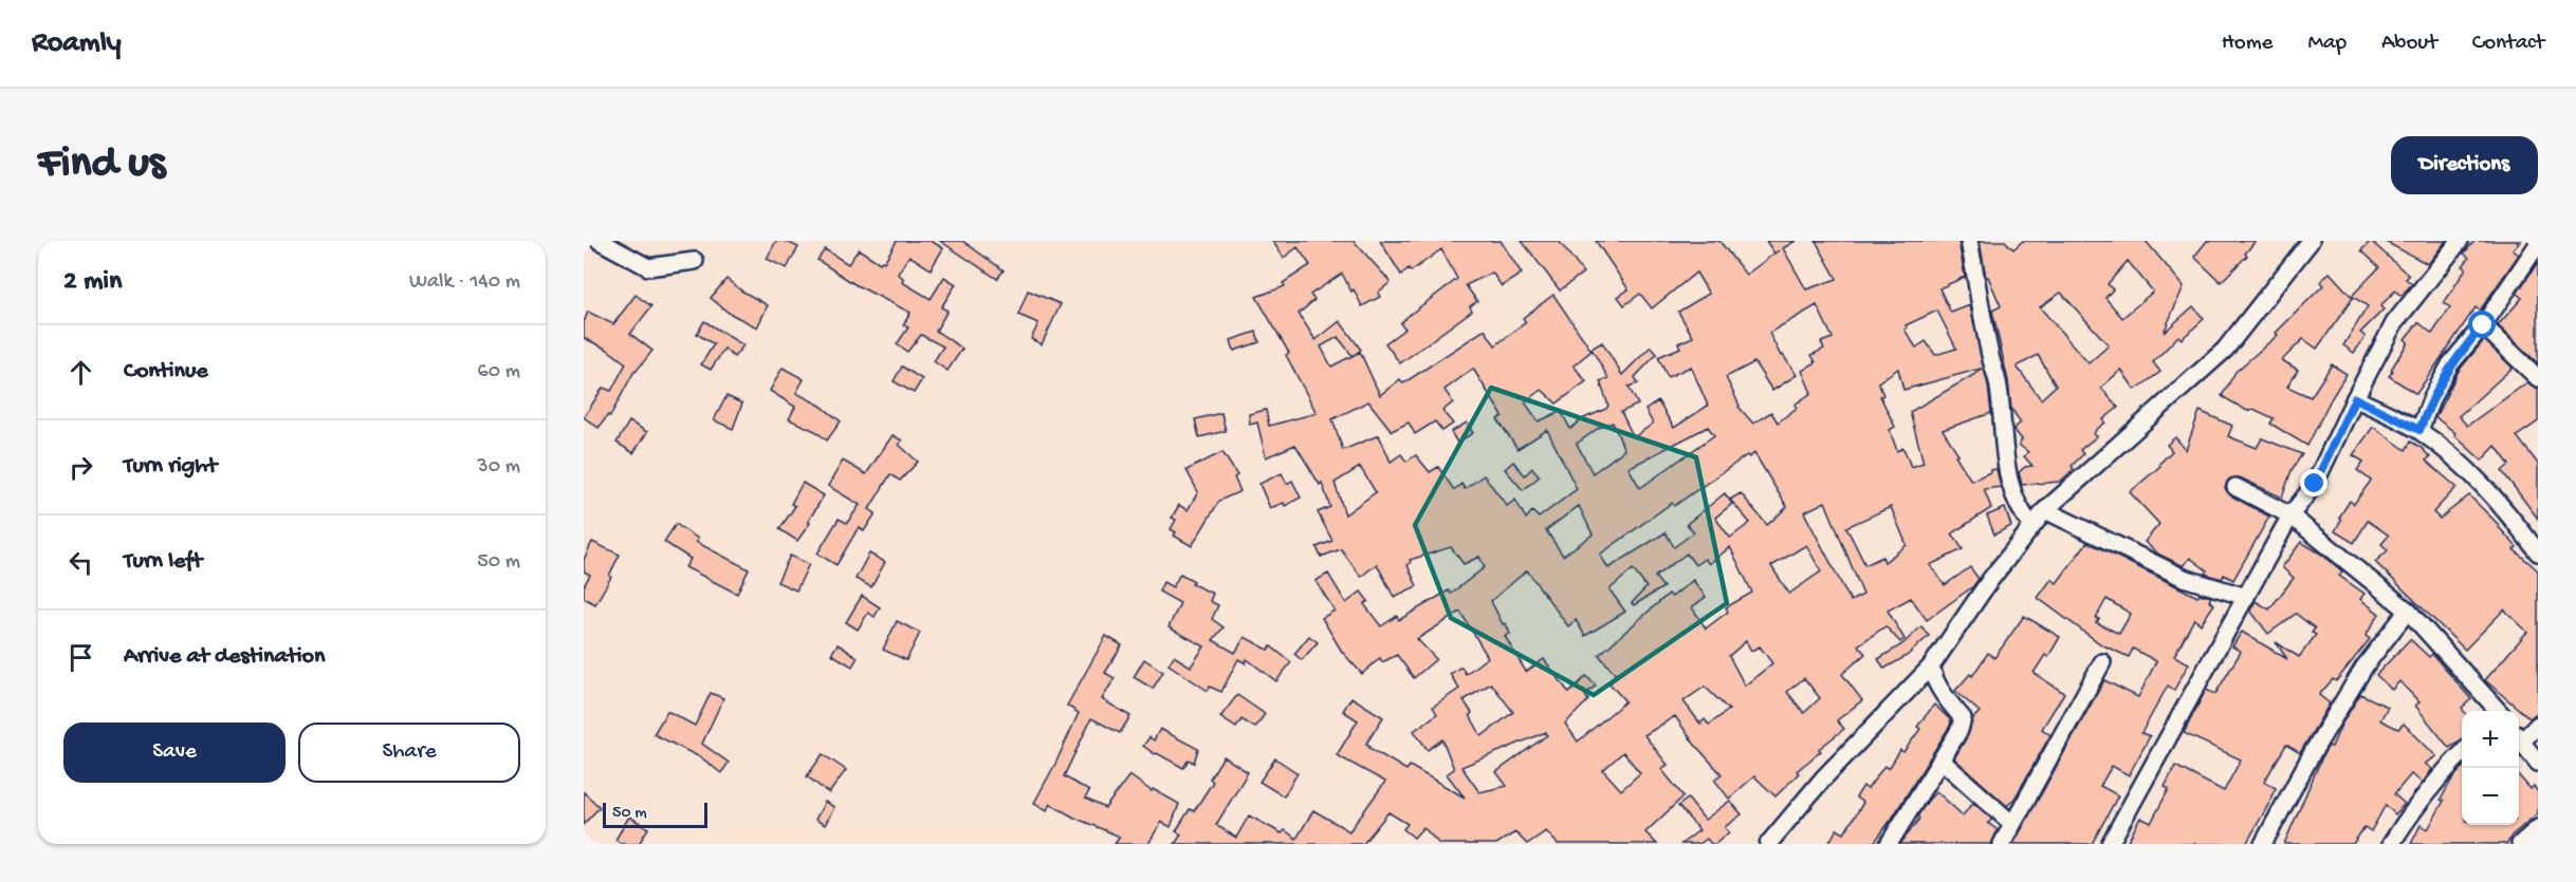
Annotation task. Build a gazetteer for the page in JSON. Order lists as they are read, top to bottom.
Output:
{
  "scale_bar": "50 m",
  "page": {
    "header": "Roamly",
    "nav": [
      "Home",
      "Map",
      "About",
      "Contact"
    ],
    "buttons": [
      "Directions",
      ["Save", "Share"]
    ],
    "title": "Find us",
    "heading": ["2 min", "Walk · 140 m"],
    "list": [
      ["Continue", "60 m"],
      ["Turn right", "30 m"],
      ["Turn left", "50 m"],
      "Arrive at destination"
    ],
    "map_buttons": ["+", "−"],
    "scale": "50 m"
  }
}
